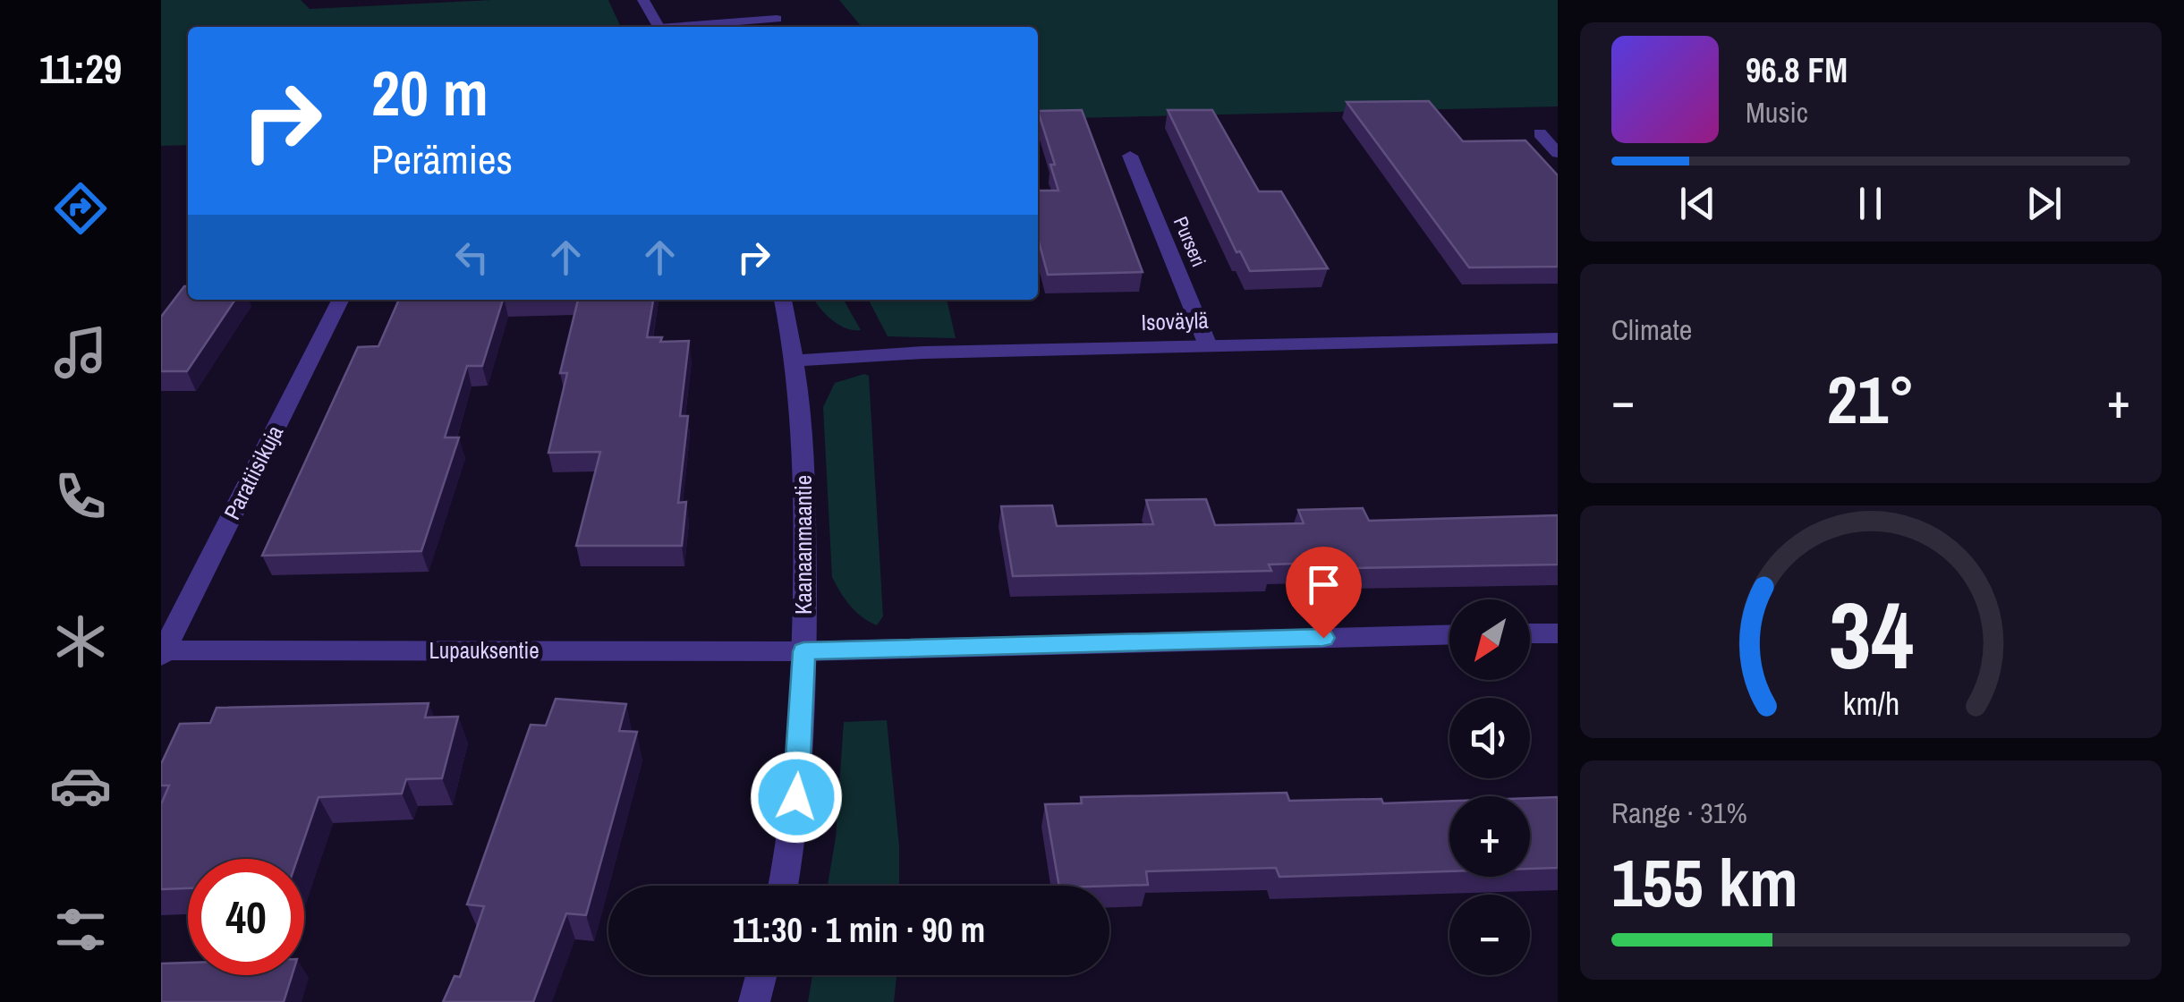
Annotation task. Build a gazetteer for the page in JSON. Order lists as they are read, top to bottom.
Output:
{
  "streets": {
    "street": [
      "Purseri",
      "Isoväylä",
      "Paratiisikuja",
      "Kaanaanmaantie",
      "Lupauksentie"
    ]
  },
  "crossings": [
    ["Purseri", "Isoväylä"],
    ["Isoväylä", "Kaanaanmaantie"],
    ["Paratiisikuja", "Lupauksentie"],
    ["Kaanaanmaantie", "Lupauksentie"]
  ],
  "north": "bottom left",
  "page": {
    "tabs": "11:29",
    "turn": ["20 m", "Perämies"],
    "song": ["96.8 FM", "Music"],
    "tile": [
      "Climate",
      ["Range · 31%", "155 km"]
    ],
    "heat": ["−", "21°", "+"],
    "map_buttons": ["+", "−"],
    "limit": "40",
    "trip": "11:30 · 1 min · 90 m",
    "gauge": ["34", "km/h"]
  }
}
